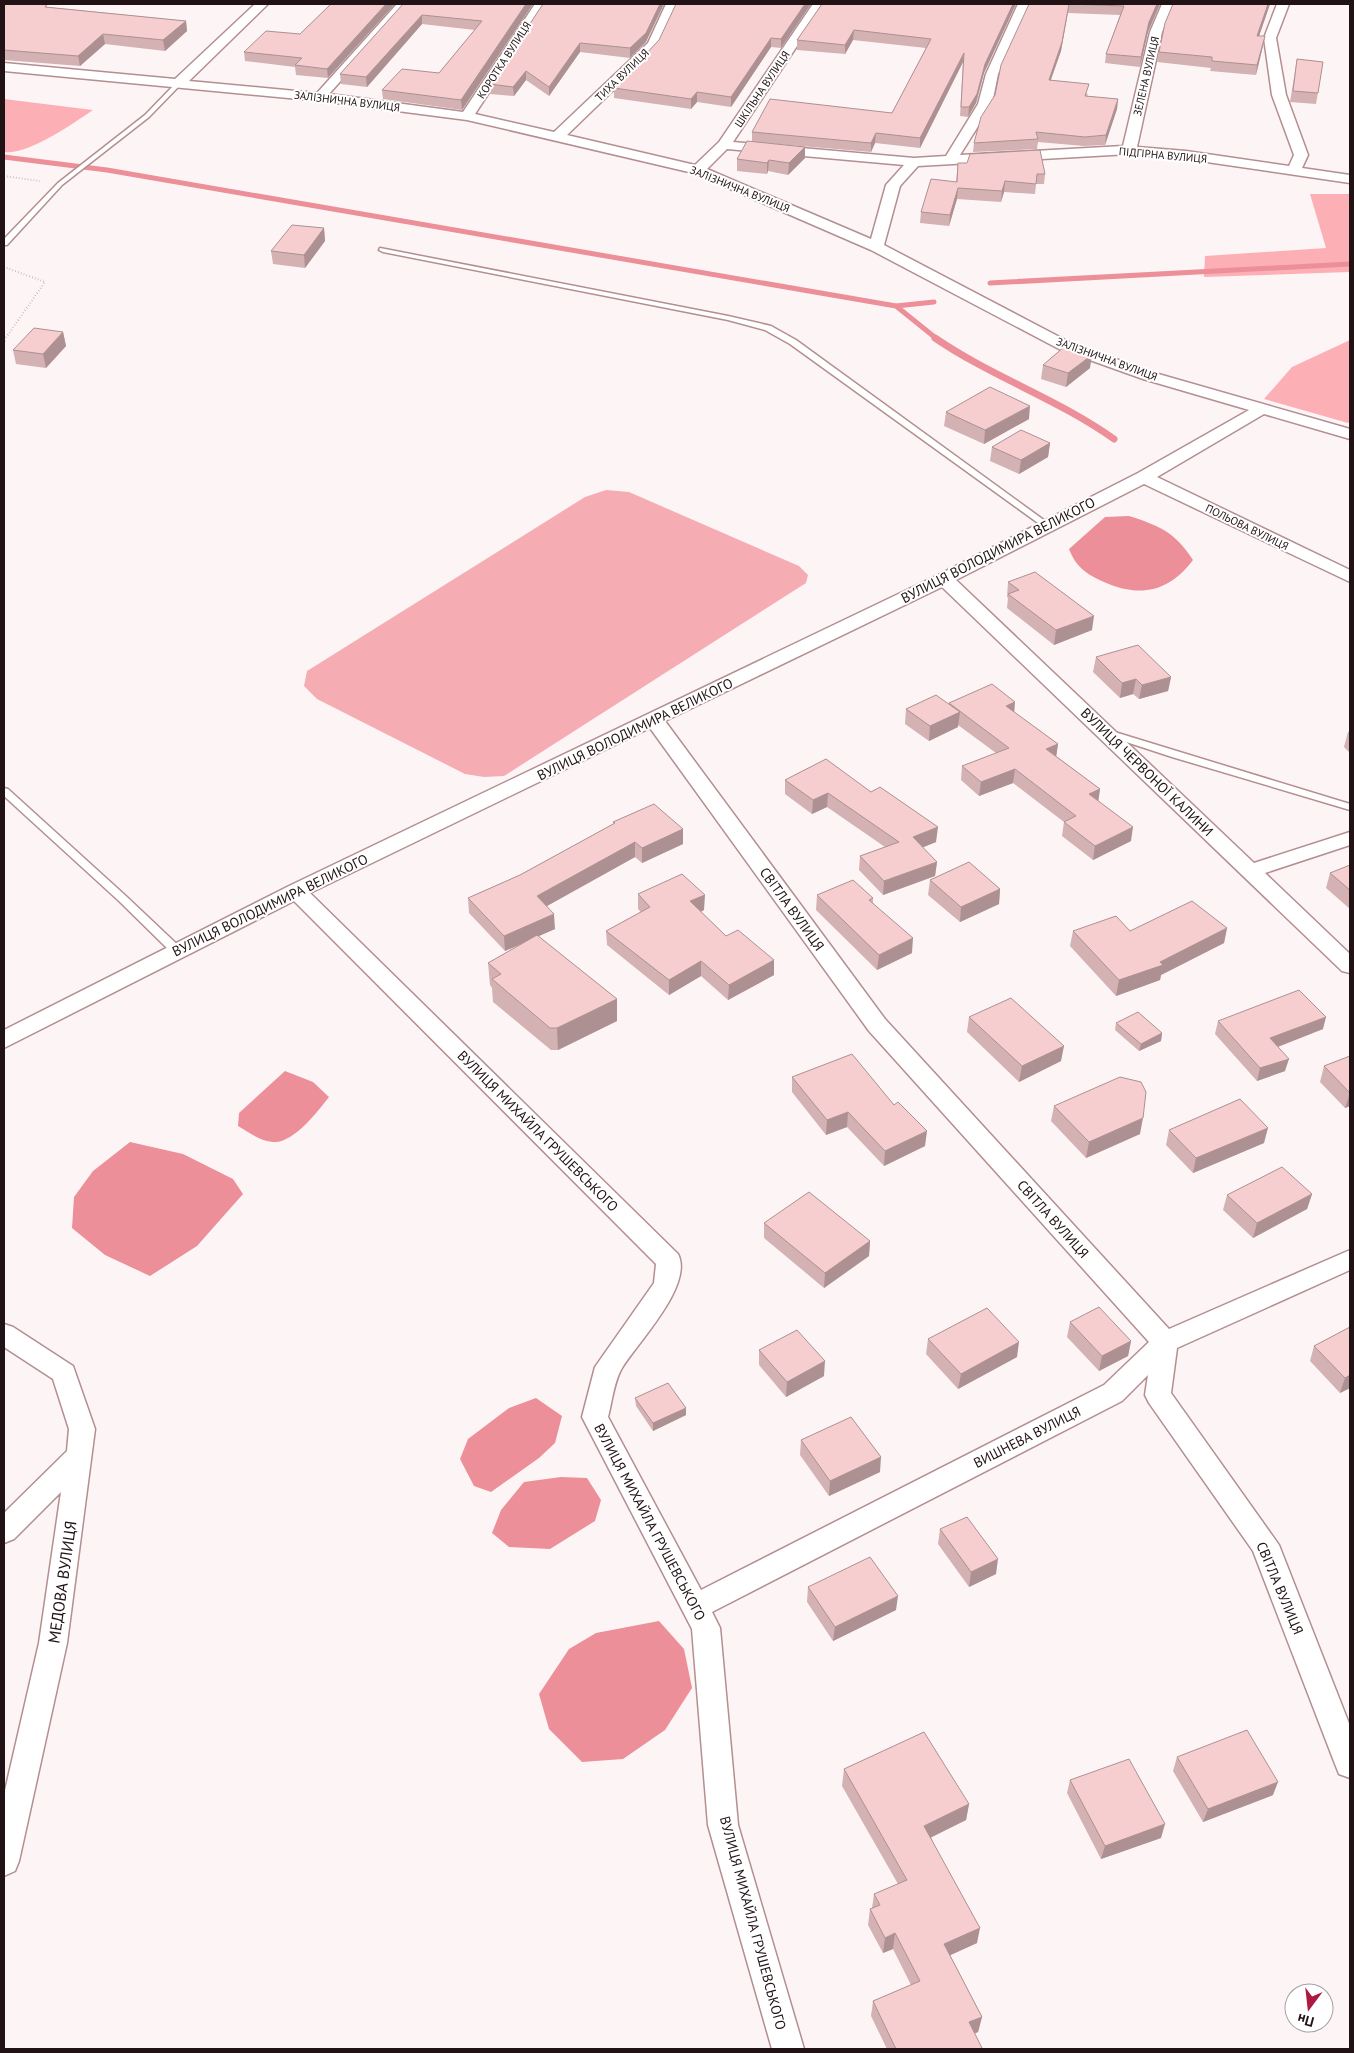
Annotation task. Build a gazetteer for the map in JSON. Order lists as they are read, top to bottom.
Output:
{
  "streets": {
    "street": [
      "КОРОТКА ВУЛИЦЯ",
      "ТИХА ВУЛИЦЯ",
      "ЗЕЛЕНА ВУЛИЦЯ",
      "ШКІЛЬНА ВУЛИЦЯ",
      "ЗАЛІЗНИЧНА ВУЛИЦЯ",
      "ПІДГІРНА ВУЛИЦЯ",
      "ПОЛЬОВА ВУЛИЦЯ",
      "ВУЛИЦЯ ВОЛОДИМИРА ВЕЛИКОГО",
      "ВУЛИЦЯ ЧЕРВОНОЇ КАЛИНИ",
      "СВІТЛА ВУЛИЦЯ",
      "ВУЛИЦЯ МИХАЙЛА ГРУШЕВСЬКОГО",
      "ВИШНЕВА ВУЛИЦЯ",
      "МЕДОВА ВУЛИЦЯ"
    ]
  },
  "crossings": [
    ["КОРОТКА ВУЛИЦЯ", "ЗАЛІЗНИЧНА ВУЛИЦЯ"],
    ["ТИХА ВУЛИЦЯ", "ЗАЛІЗНИЧНА ВУЛИЦЯ"],
    ["ЗЕЛЕНА ВУЛИЦЯ", "ПІДГІРНА ВУЛИЦЯ"],
    ["ШКІЛЬНА ВУЛИЦЯ", "ЗАЛІЗНИЧНА ВУЛИЦЯ"],
    ["ШКІЛЬНА ВУЛИЦЯ", "ПІДГІРНА ВУЛИЦЯ"],
    ["ЗАЛІЗНИЧНА ВУЛИЦЯ", "ВУЛИЦЯ ВОЛОДИМИРА ВЕЛИКОГО"],
    ["ПОЛЬОВА ВУЛИЦЯ", "ВУЛИЦЯ ВОЛОДИМИРА ВЕЛИКОГО"],
    ["ВУЛИЦЯ ВОЛОДИМИРА ВЕЛИКОГО", "ВУЛИЦЯ ЧЕРВОНОЇ КАЛИНИ"],
    ["ВУЛИЦЯ ВОЛОДИМИРА ВЕЛИКОГО", "СВІТЛА ВУЛИЦЯ"],
    ["ВУЛИЦЯ ВОЛОДИМИРА ВЕЛИКОГО", "ВУЛИЦЯ МИХАЙЛА ГРУШЕВСЬКОГО"],
    ["СВІТЛА ВУЛИЦЯ", "ВИШНЕВА ВУЛИЦЯ"],
    ["ВУЛИЦЯ МИХАЙЛА ГРУШЕВСЬКОГО", "ВИШНЕВА ВУЛИЦЯ"]
  ],
  "north": "bottom"
}
